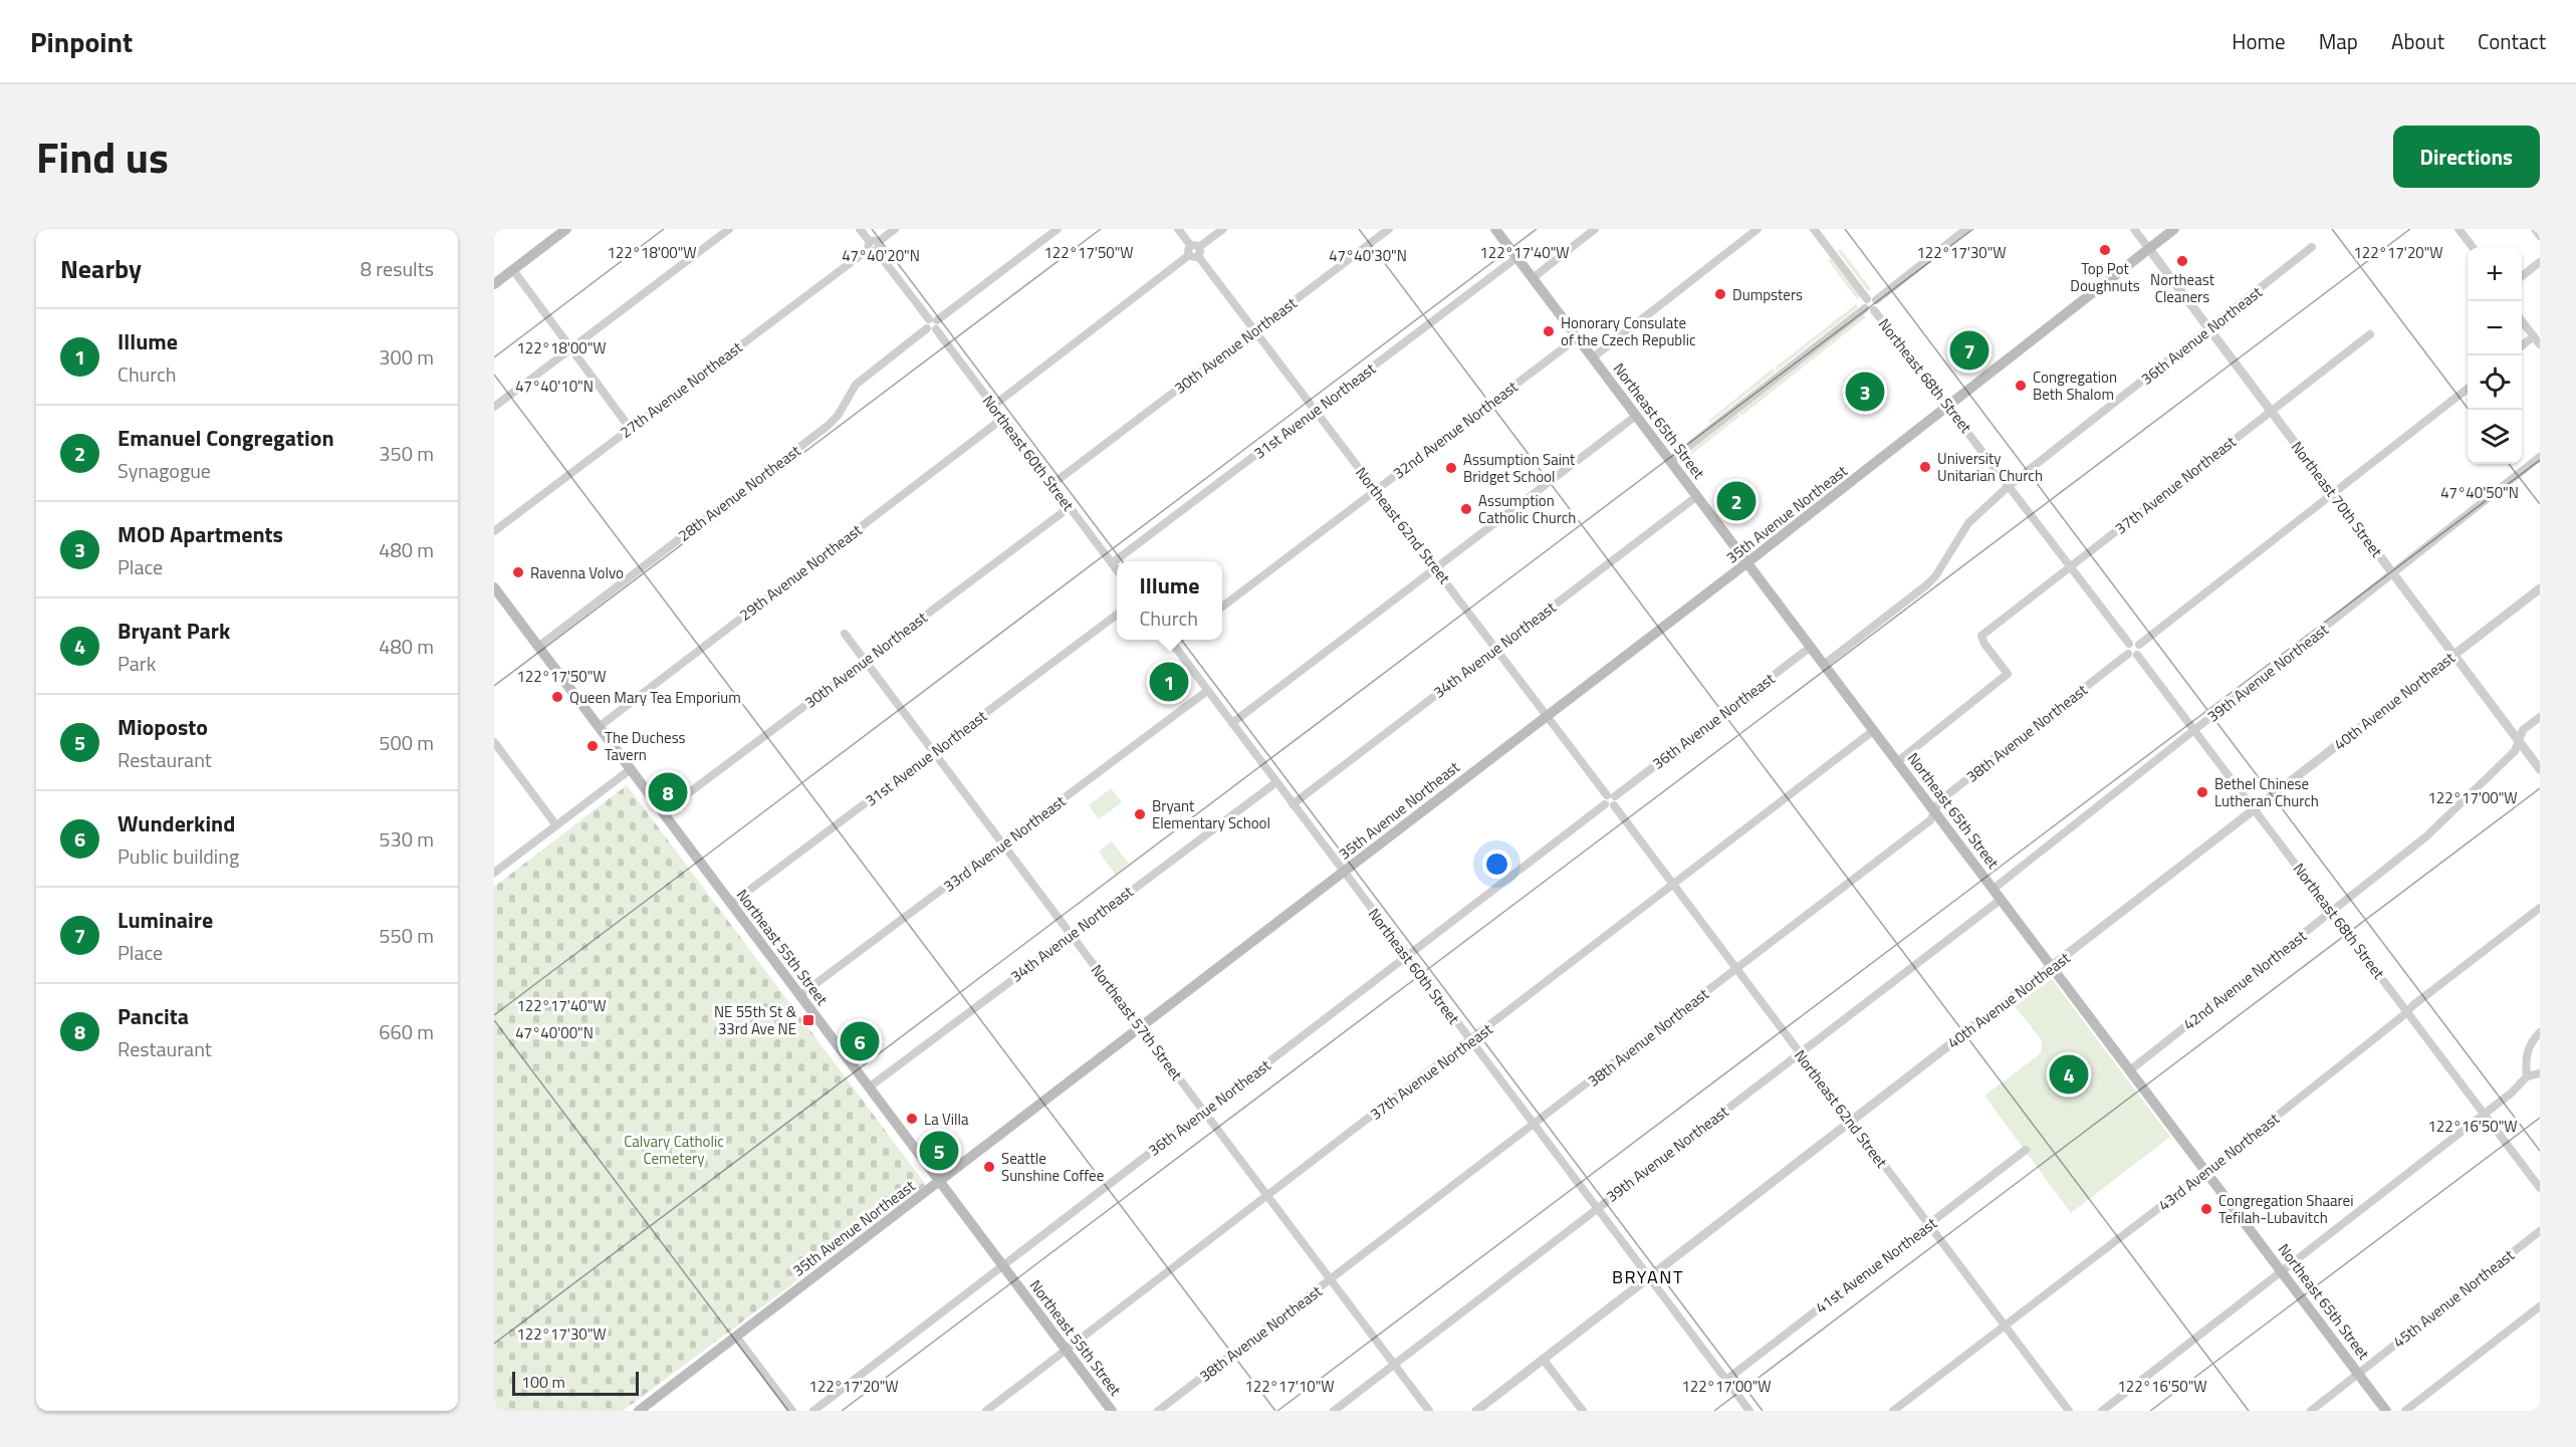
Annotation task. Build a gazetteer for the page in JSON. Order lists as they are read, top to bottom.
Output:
{
  "streets": {
    "main road": ["Northeast 65th Street", "35th Avenue Northeast", "Northeast 55th Street"],
    "street": [
      "36th Avenue Northeast",
      "30th Avenue Northeast",
      "Northeast 68th Street",
      "27th Avenue Northeast",
      "31st Avenue Northeast",
      "32nd Avenue Northeast",
      "Northeast 60th Street",
      "37th Avenue Northeast",
      "28th Avenue Northeast",
      "Northeast 70th Street",
      "Northeast 62nd Street",
      "29th Avenue Northeast",
      "34th Avenue Northeast",
      "39th Avenue Northeast",
      "40th Avenue Northeast",
      "38th Avenue Northeast",
      "33rd Avenue Northeast",
      "42nd Avenue Northeast",
      "Northeast 57th Street",
      "43rd Avenue Northeast",
      "41st Avenue Northeast",
      "45th Avenue Northeast"
    ]
  },
  "crossings": [
    ["36th Avenue Northeast", "Northeast 68th Street"],
    ["36th Avenue Northeast", "Northeast 65th Street"],
    ["36th Avenue Northeast", "Northeast 60th Street"],
    ["36th Avenue Northeast", "Northeast 70th Street"],
    ["36th Avenue Northeast", "Northeast 62nd Street"],
    ["36th Avenue Northeast", "Northeast 55th Street"],
    ["36th Avenue Northeast", "Northeast 57th Street"],
    ["30th Avenue Northeast", "Northeast 60th Street"],
    ["30th Avenue Northeast", "Northeast 62nd Street"],
    ["30th Avenue Northeast", "Northeast 55th Street"],
    ["30th Avenue Northeast", "Northeast 57th Street"],
    ["Northeast 68th Street", "37th Avenue Northeast"],
    ["Northeast 68th Street", "35th Avenue Northeast"],
    ["Northeast 68th Street", "39th Avenue Northeast"],
    ["Northeast 68th Street", "40th Avenue Northeast"],
    ["Northeast 68th Street", "38th Avenue Northeast"],
    ["Northeast 68th Street", "42nd Avenue Northeast"],
    ["Northeast 68th Street", "43rd Avenue Northeast"],
    ["27th Avenue Northeast", "Northeast 60th Street"],
    ["31st Avenue Northeast", "Northeast 65th Street"],
    ["31st Avenue Northeast", "Northeast 60th Street"],
    ["31st Avenue Northeast", "Northeast 62nd Street"],
    ["31st Avenue Northeast", "Northeast 55th Street"],
    ["31st Avenue Northeast", "Northeast 57th Street"],
    ["Northeast 65th Street", "32nd Avenue Northeast"],
    ["Northeast 65th Street", "37th Avenue Northeast"],
    ["Northeast 65th Street", "35th Avenue Northeast"],
    ["Northeast 65th Street", "34th Avenue Northeast"],
    ["Northeast 65th Street", "39th Avenue Northeast"],
    ["Northeast 65th Street", "40th Avenue Northeast"],
    ["Northeast 65th Street", "38th Avenue Northeast"],
    ["Northeast 65th Street", "42nd Avenue Northeast"],
    ["Northeast 65th Street", "43rd Avenue Northeast"],
    ["Northeast 65th Street", "45th Avenue Northeast"],
    ["32nd Avenue Northeast", "Northeast 62nd Street"],
    ["Northeast 60th Street", "37th Avenue Northeast"],
    ["Northeast 60th Street", "28th Avenue Northeast"],
    ["Northeast 60th Street", "35th Avenue Northeast"],
    ["Northeast 60th Street", "29th Avenue Northeast"],
    ["Northeast 60th Street", "34th Avenue Northeast"],
    ["Northeast 60th Street", "39th Avenue Northeast"],
    ["Northeast 60th Street", "40th Avenue Northeast"],
    ["Northeast 60th Street", "38th Avenue Northeast"],
    ["Northeast 60th Street", "33rd Avenue Northeast"],
    ["Northeast 60th Street", "41st Avenue Northeast"],
    ["37th Avenue Northeast", "Northeast 70th Street"],
    ["37th Avenue Northeast", "Northeast 62nd Street"],
    ["37th Avenue Northeast", "Northeast 55th Street"],
    ["37th Avenue Northeast", "Northeast 57th Street"],
    ["28th Avenue Northeast", "Northeast 55th Street"],
    ["Northeast 70th Street", "35th Avenue Northeast"],
    ["Northeast 70th Street", "39th Avenue Northeast"],
    ["Northeast 70th Street", "40th Avenue Northeast"],
    ["Northeast 70th Street", "42nd Avenue Northeast"],
    ["35th Avenue Northeast", "Northeast 62nd Street"],
    ["35th Avenue Northeast", "Northeast 55th Street"],
    ["35th Avenue Northeast", "Northeast 57th Street"],
    ["Northeast 62nd Street", "34th Avenue Northeast"],
    ["Northeast 62nd Street", "39th Avenue Northeast"],
    ["Northeast 62nd Street", "40th Avenue Northeast"],
    ["Northeast 62nd Street", "38th Avenue Northeast"],
    ["Northeast 62nd Street", "43rd Avenue Northeast"],
    ["Northeast 62nd Street", "41st Avenue Northeast"],
    ["29th Avenue Northeast", "Northeast 55th Street"],
    ["34th Avenue Northeast", "Northeast 55th Street"],
    ["34th Avenue Northeast", "Northeast 57th Street"],
    ["39th Avenue Northeast", "Northeast 57th Street"],
    ["38th Avenue Northeast", "Northeast 57th Street"],
    ["33rd Avenue Northeast", "Northeast 55th Street"],
    ["33rd Avenue Northeast", "Northeast 57th Street"]
  ],
  "districts": ["BRYANT"],
  "parks": ["Calvary Catholic Cemetery"],
  "places": {
    "other": [
      "Top Pot Doughnuts",
      "Northeast Cleaners",
      "Dumpsters",
      "Honorary Consulate of the Czech Republic",
      "Congregation Beth Shalom",
      "University Unitarian Church",
      "Assumption Saint Bridget School",
      "Assumption Catholic Church",
      "Ravenna Volvo",
      "Queen Mary Tea Emporium",
      "The Duchess Tavern",
      "Bethel Chinese Lutheran Church",
      "Bryant Elementary School",
      "La Villa",
      "Seattle Sunshine Coffee",
      "Congregation Shaarei Tefilah-Lubavitch"
    ],
    "transit": ["NE 55th St & 33rd Ave NE"]
  },
  "scale_bar": "100 m",
  "page": {
    "header": "Pinpoint",
    "nav": [
      "Home",
      "Map",
      "About",
      "Contact"
    ],
    "title": "Find us",
    "buttons": "Directions",
    "heading": ["Nearby", "8 results"],
    "map_buttons": ["+", "−"],
    "list": [
      {
        "mark": "1",
        "name": "Illume",
        "note": "Church",
        "value": "300 m"
      },
      {
        "mark": "2",
        "name": "Emanuel Congregation",
        "note": "Synagogue",
        "value": "350 m"
      },
      {
        "mark": "3",
        "name": "MOD Apartments",
        "note": "Place",
        "value": "480 m"
      },
      {
        "mark": "4",
        "name": "Bryant Park",
        "note": "Park",
        "value": "480 m"
      },
      {
        "mark": "5",
        "name": "Mioposto",
        "note": "Restaurant",
        "value": "500 m"
      },
      {
        "mark": "6",
        "name": "Wunderkind",
        "note": "Public building",
        "value": "530 m"
      },
      {
        "mark": "7",
        "name": "Luminaire",
        "note": "Place",
        "value": "550 m"
      },
      {
        "mark": "8",
        "name": "Pancita",
        "note": "Restaurant",
        "value": "660 m"
      }
    ],
    "pins": [
      "7",
      "3",
      "2",
      "1",
      "8",
      "6",
      "4",
      "5"
    ],
    "popup": ["Illume", "Church"],
    "scale": "100 m"
  },
  "coordinates": [
    "122°18'00\"W",
    "122°17'50\"W",
    "122°17'40\"W",
    "122°17'30\"W",
    "122°17'20\"W",
    "47°40'20\"N",
    "47°40'30\"N",
    "47°40'10\"N",
    "47°40'50\"N",
    "122°17'00\"W",
    "47°40'00\"N",
    "122°16'50\"W",
    "122°17'10\"W"
  ]
}
